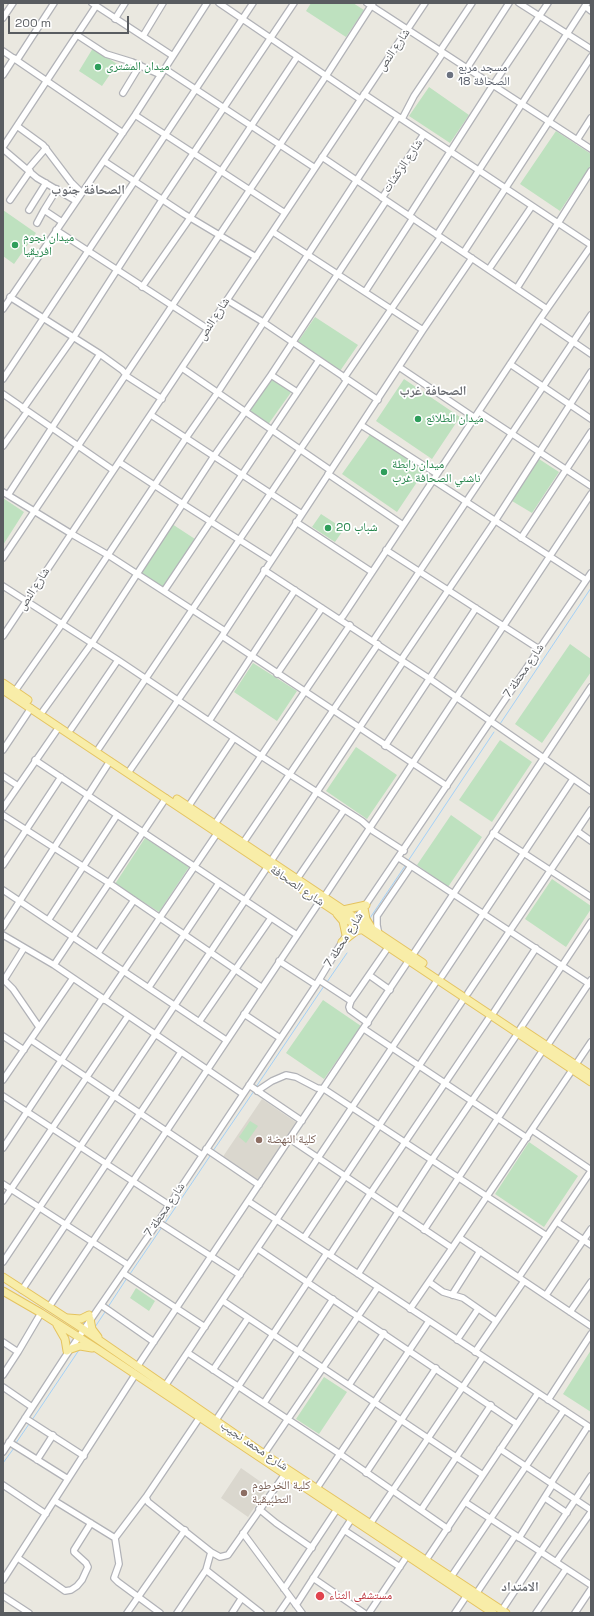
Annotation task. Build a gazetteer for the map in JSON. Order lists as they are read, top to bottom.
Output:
{
  "streets": {
    "main road": ["شارع الصحافة", "شارع محمد نجيب"],
    "street": ["شارع النص", "شارع الركشات", "شارع محطة 7"]
  },
  "crossings": [
    ["شارع الركشات", "شارع الصحافة"],
    ["شارع محطة 7", "شارع الصحافة"],
    ["شارع محطة 7", "شارع محمد نجيب"]
  ],
  "districts": ["الصحافة جنوب", "الصحافة غرب", "الامتداد"],
  "places": [
    "ميدان المشترى",
    "مسجد مربع 18 الصحافة",
    "ميدان نجوم افريقيا",
    "ميدان الطلائع",
    "ميدان رابطة ناشئي الصحافة غرب",
    "شباب 20",
    "كلية النهضة",
    "كلية الخرطوم التطبيقية",
    "مستشفى الثناء"
  ],
  "scale_bar": "200 m"
}
